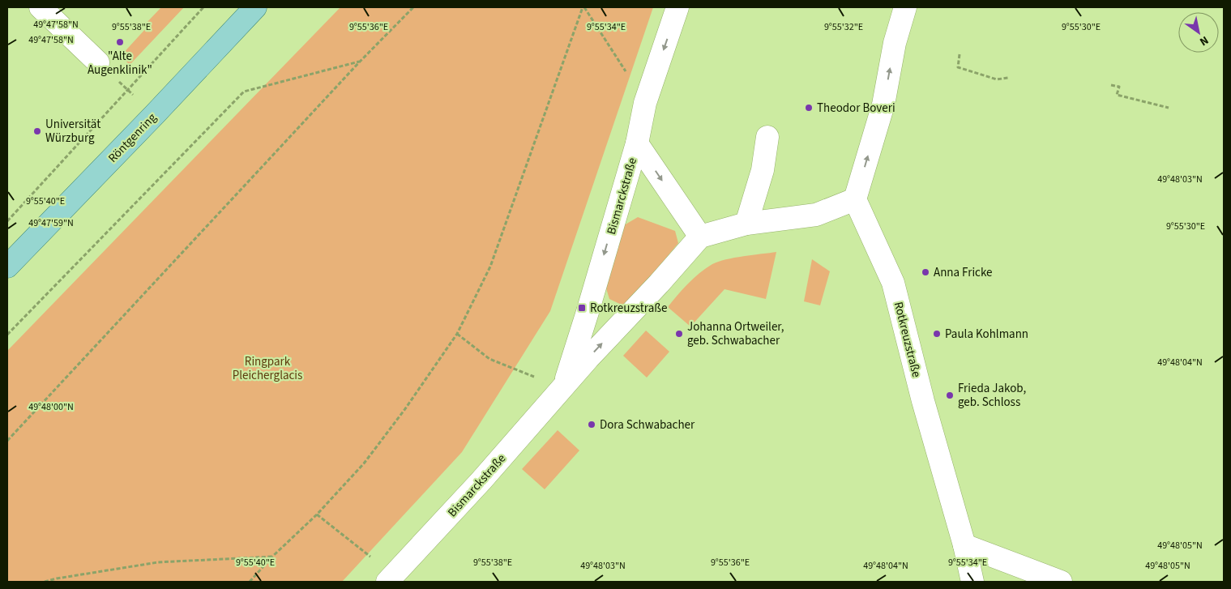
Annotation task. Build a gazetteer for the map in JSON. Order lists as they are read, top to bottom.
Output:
{
  "streets": {
    "main road": ["Röntgenring"],
    "street": ["Bismarckstraße", "Rotkreuzstraße"]
  },
  "parks": ["Ringpark Pleicherglacis"],
  "places": {
    "other": [
      "\"Alte Augenklinik\"",
      "Theodor Boveri",
      "Universität Würzburg",
      "Anna Fricke",
      "Johanna Ortweiler, geb. Schwabacher",
      "Paula Kohlmann",
      "Frieda Jakob, geb. Schloss",
      "Dora Schwabacher"
    ],
    "transit": ["Rotkreuzstraße"]
  },
  "north": "bottom right",
  "coordinates": [
    "49°47'58\"N",
    "9°55'38\"E",
    "9°55'36\"E",
    "9°55'34\"E",
    "9°55'32\"E",
    "9°55'30\"E",
    "49°48'03\"N",
    "9°55'40\"E",
    "49°47'59\"N",
    "49°48'04\"N",
    "49°48'00\"N",
    "49°48'05\"N"
  ]
}
